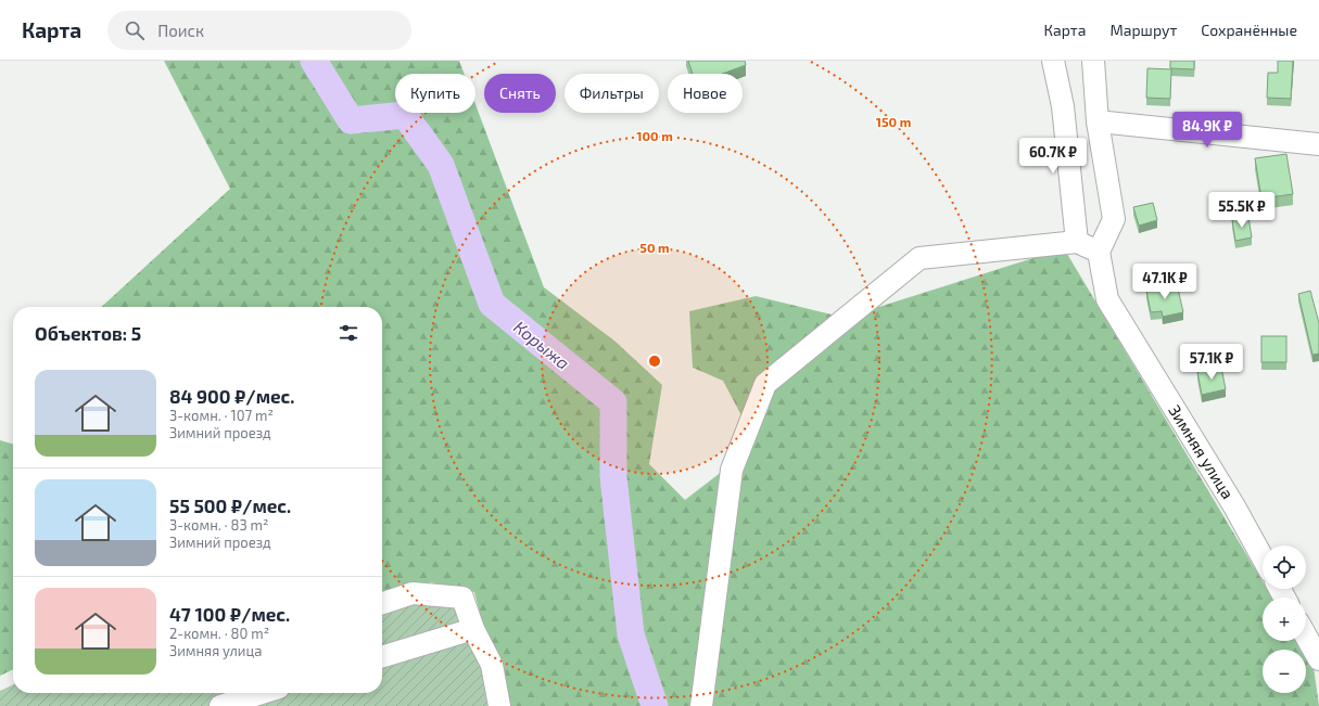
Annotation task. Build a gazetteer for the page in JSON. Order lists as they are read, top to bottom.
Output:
{
  "streets": {
    "street": ["Зимняя улица"]
  },
  "water": ["Корыжа"],
  "page": {
    "header": "Карта",
    "search": "Поиск",
    "nav": ["Карта", "Маршрут", "Сохранённые"],
    "chip": [
      "Купить",
      "Снять",
      "Фильтры",
      "Новое"
    ],
    "price": [
      "84.9K ₽",
      "60.7K ₽",
      "55.5K ₽",
      "47.1K ₽",
      "57.1K ₽"
    ],
    "heading": "Объектов: 5",
    "list": [
      {
        "name": "84 900 ₽/мес.",
        "note": "3-комн. · 107 m² · Зимний проезд"
      },
      {
        "name": "55 500 ₽/мес.",
        "note": "3-комн. · 83 m² · Зимний проезд"
      },
      {
        "name": "47 100 ₽/мес.",
        "note": "2-комн. · 80 m² · Зимняя улица"
      }
    ],
    "map_buttons": ["+", "−"]
  },
  "rings": ["150 m", "100 m", "50 m"]
}
